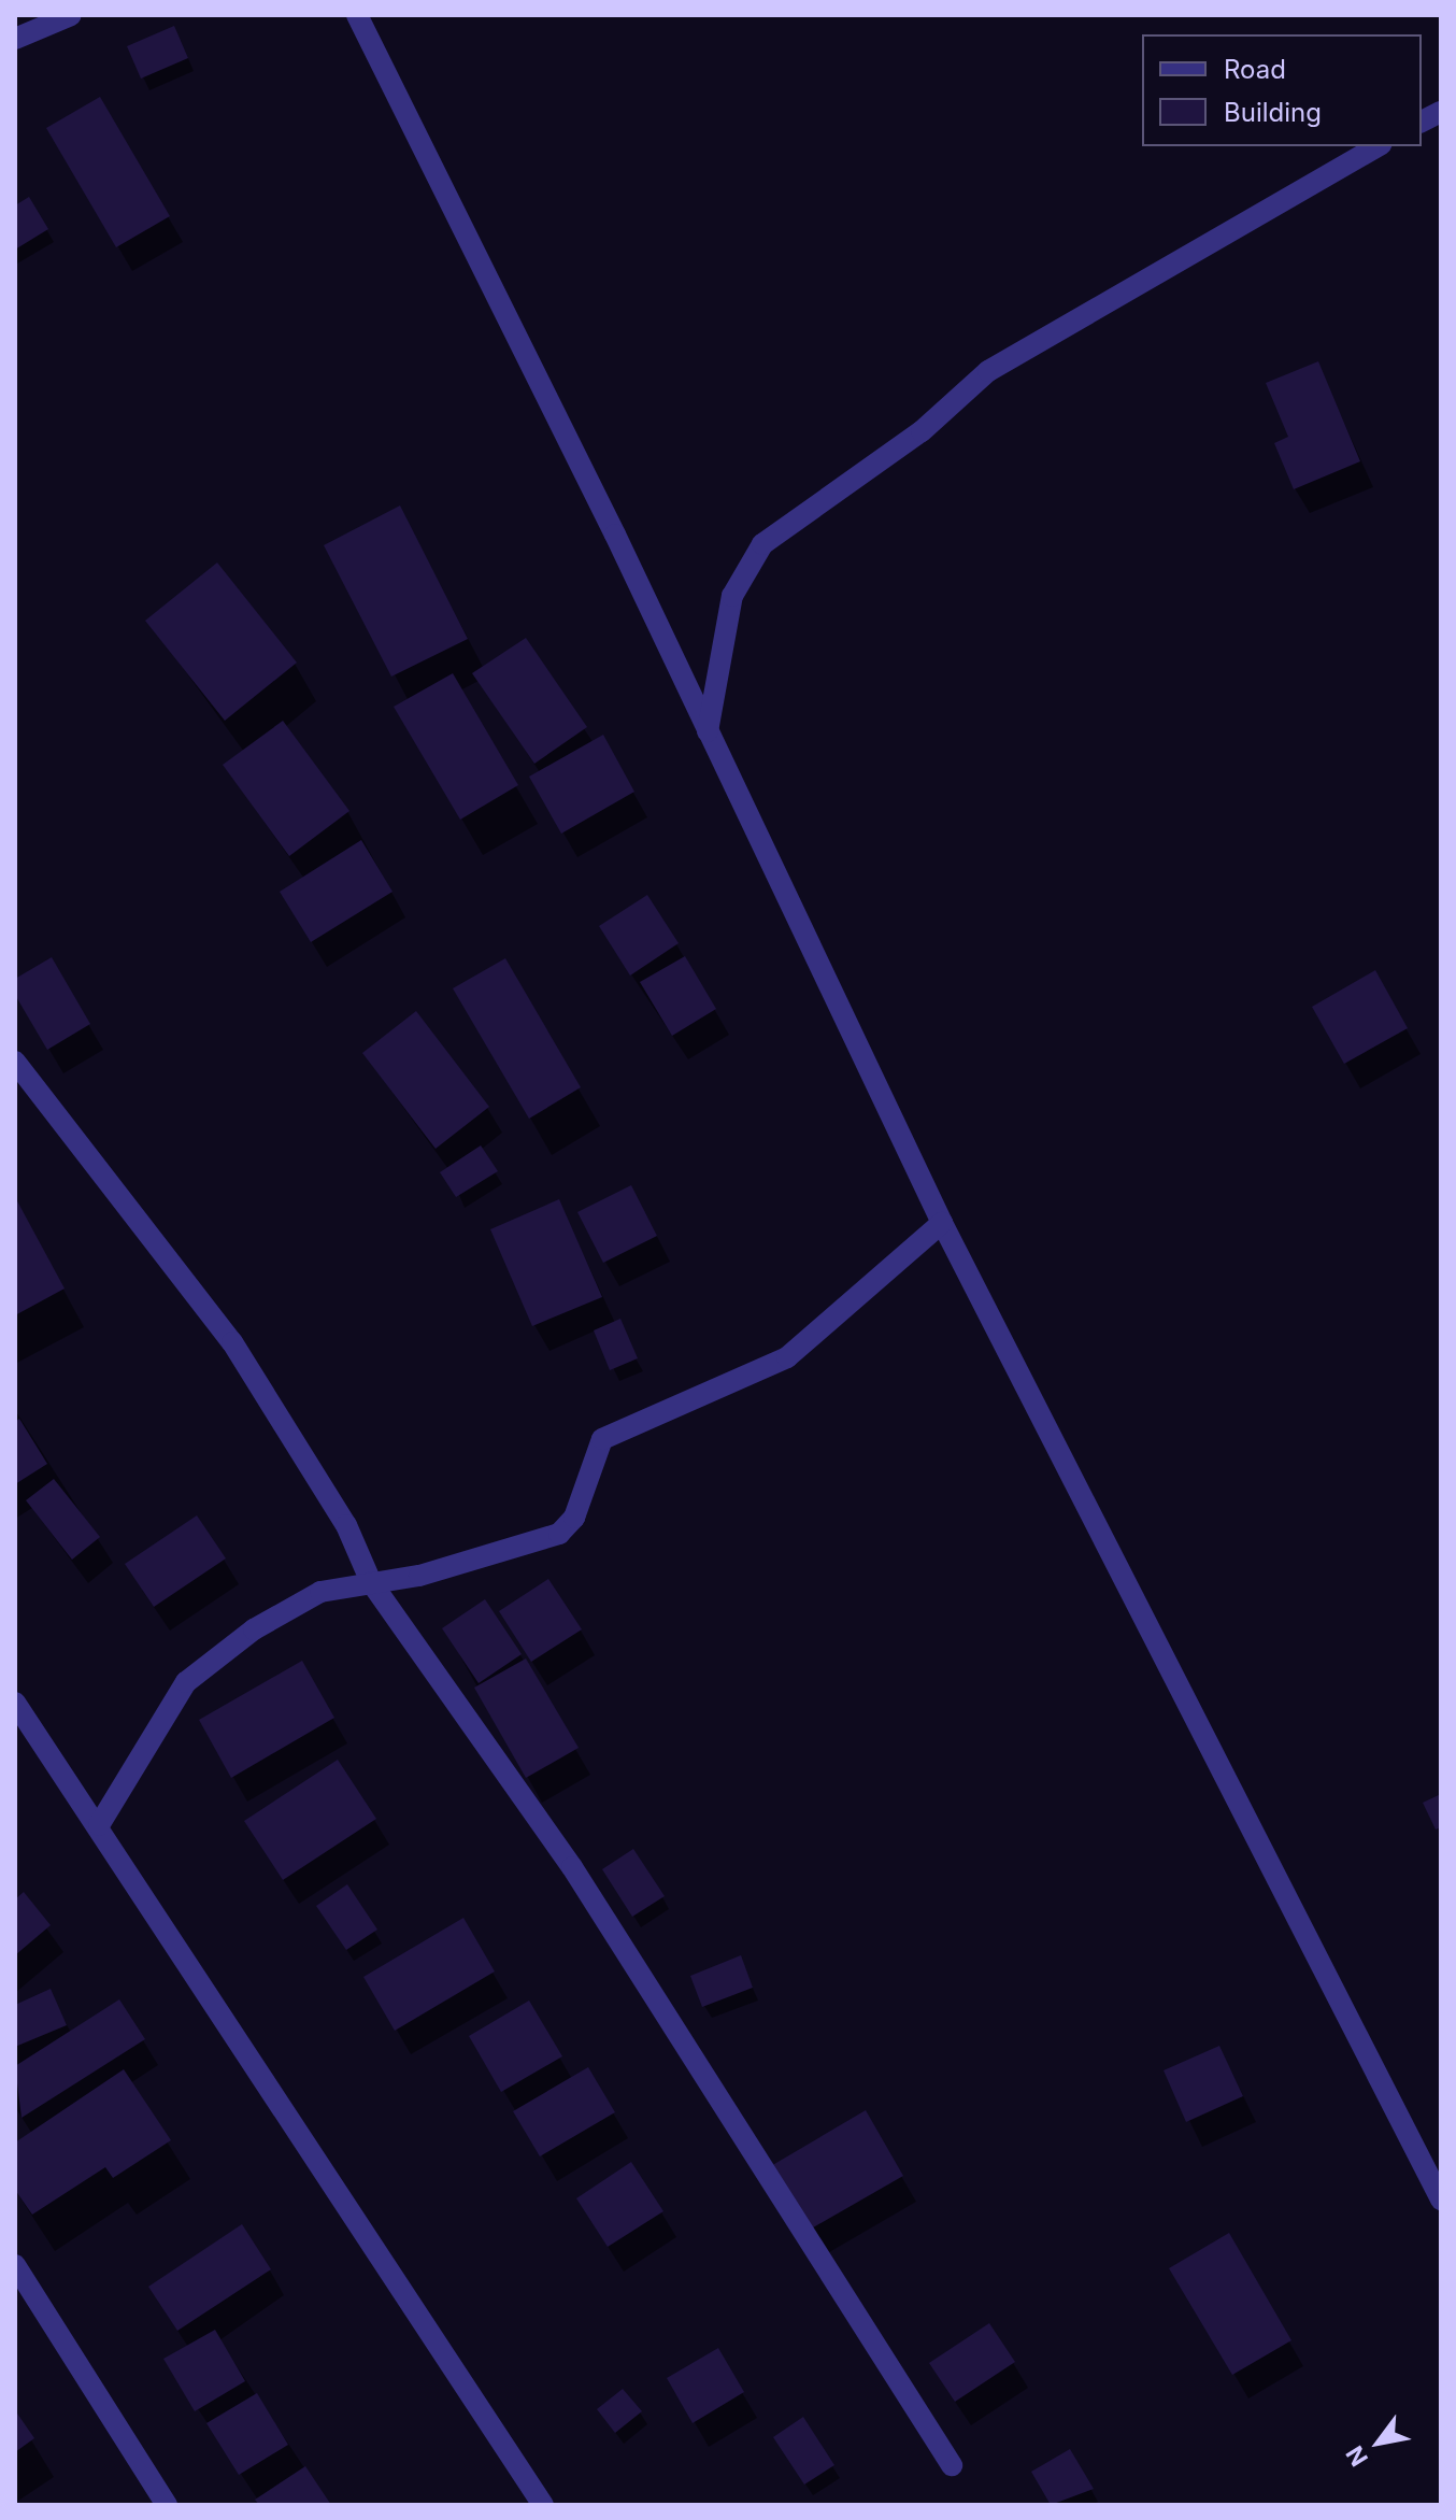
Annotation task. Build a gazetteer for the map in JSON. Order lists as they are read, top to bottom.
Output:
{
  "legend": ["Road", "Building"],
  "north": "bottom left"
}
